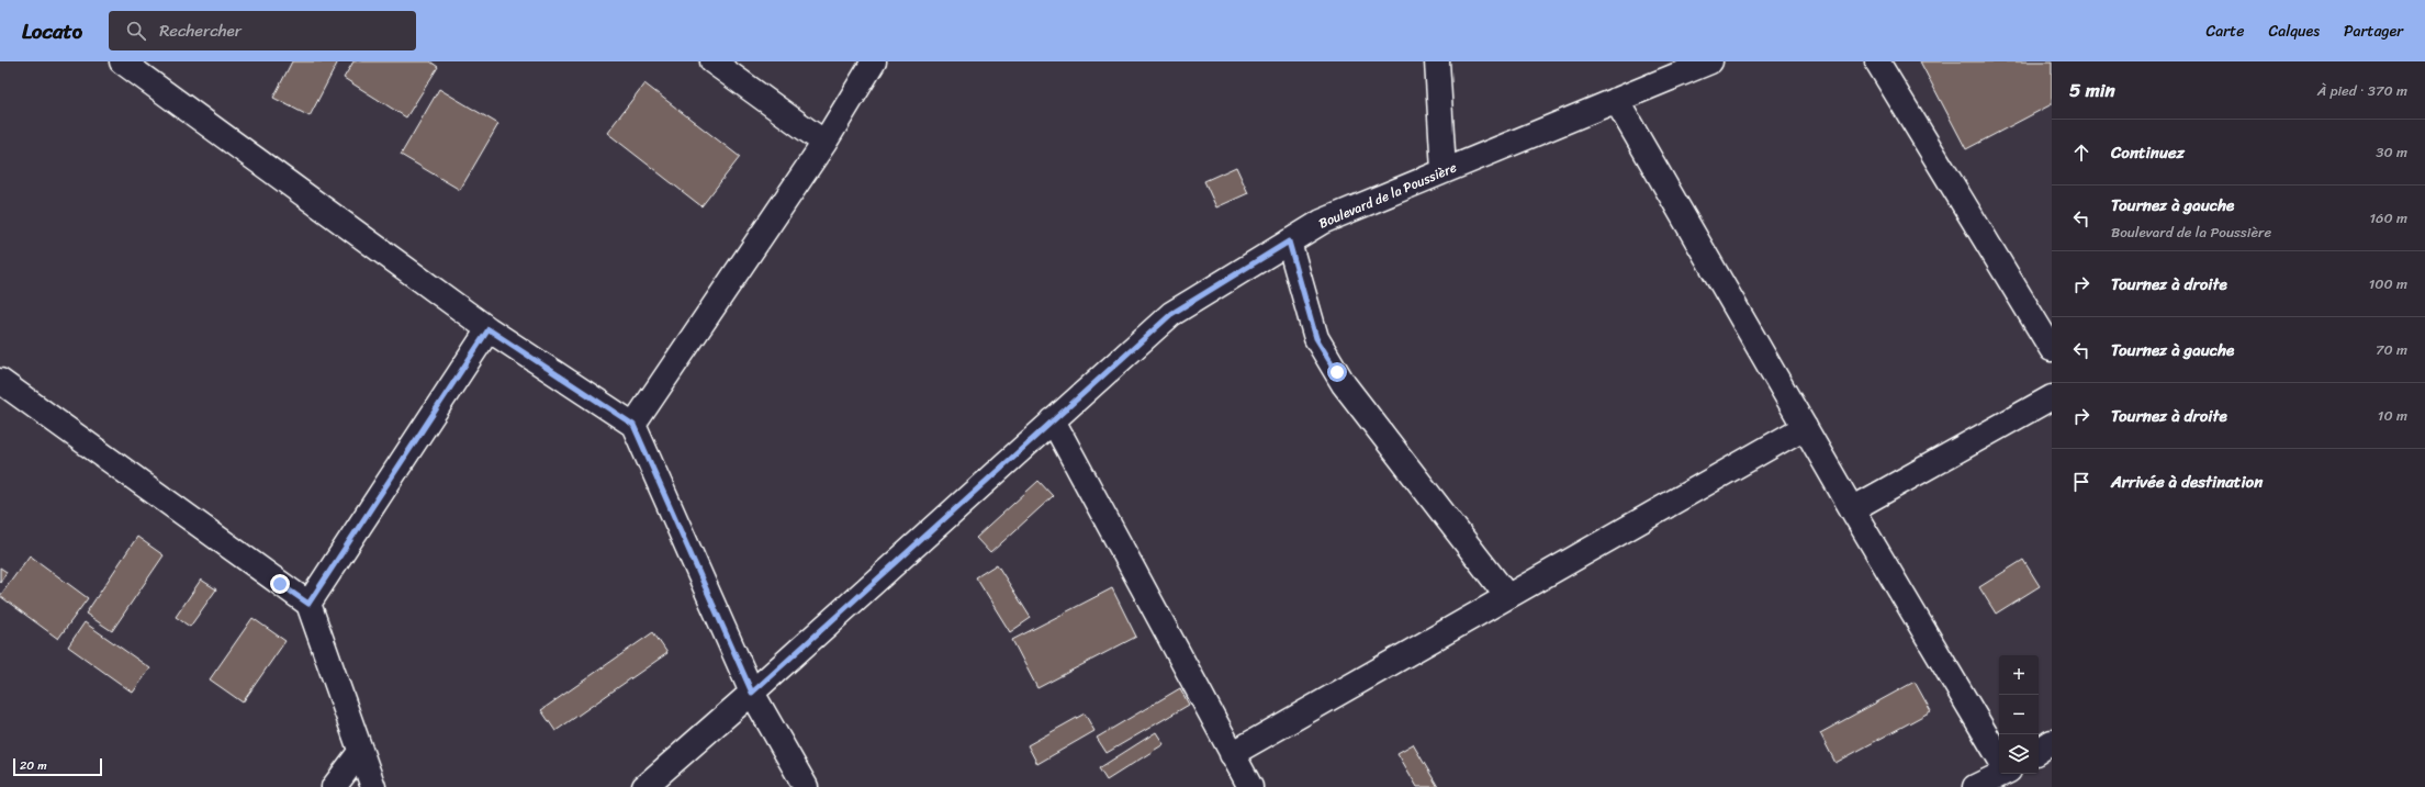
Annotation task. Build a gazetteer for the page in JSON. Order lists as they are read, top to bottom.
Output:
{
  "streets": {
    "street": ["Boulevard de la Poussière"]
  },
  "scale_bar": "20 m",
  "page": {
    "header": "Locato",
    "search": "Rechercher",
    "nav": ["Carte", "Calques", "Partager"],
    "heading": ["5 min", "À pied · 370 m"],
    "list": [
      ["Continuez", "30 m"],
      ["Tournez à gauche", "Boulevard de la Poussière", "160 m"],
      ["Tournez à droite", "100 m"],
      ["Tournez à gauche", "70 m"],
      ["Tournez à droite", "10 m"],
      "Arrivée à destination"
    ],
    "map_buttons": ["+", "−"],
    "scale": "20 m"
  }
}
